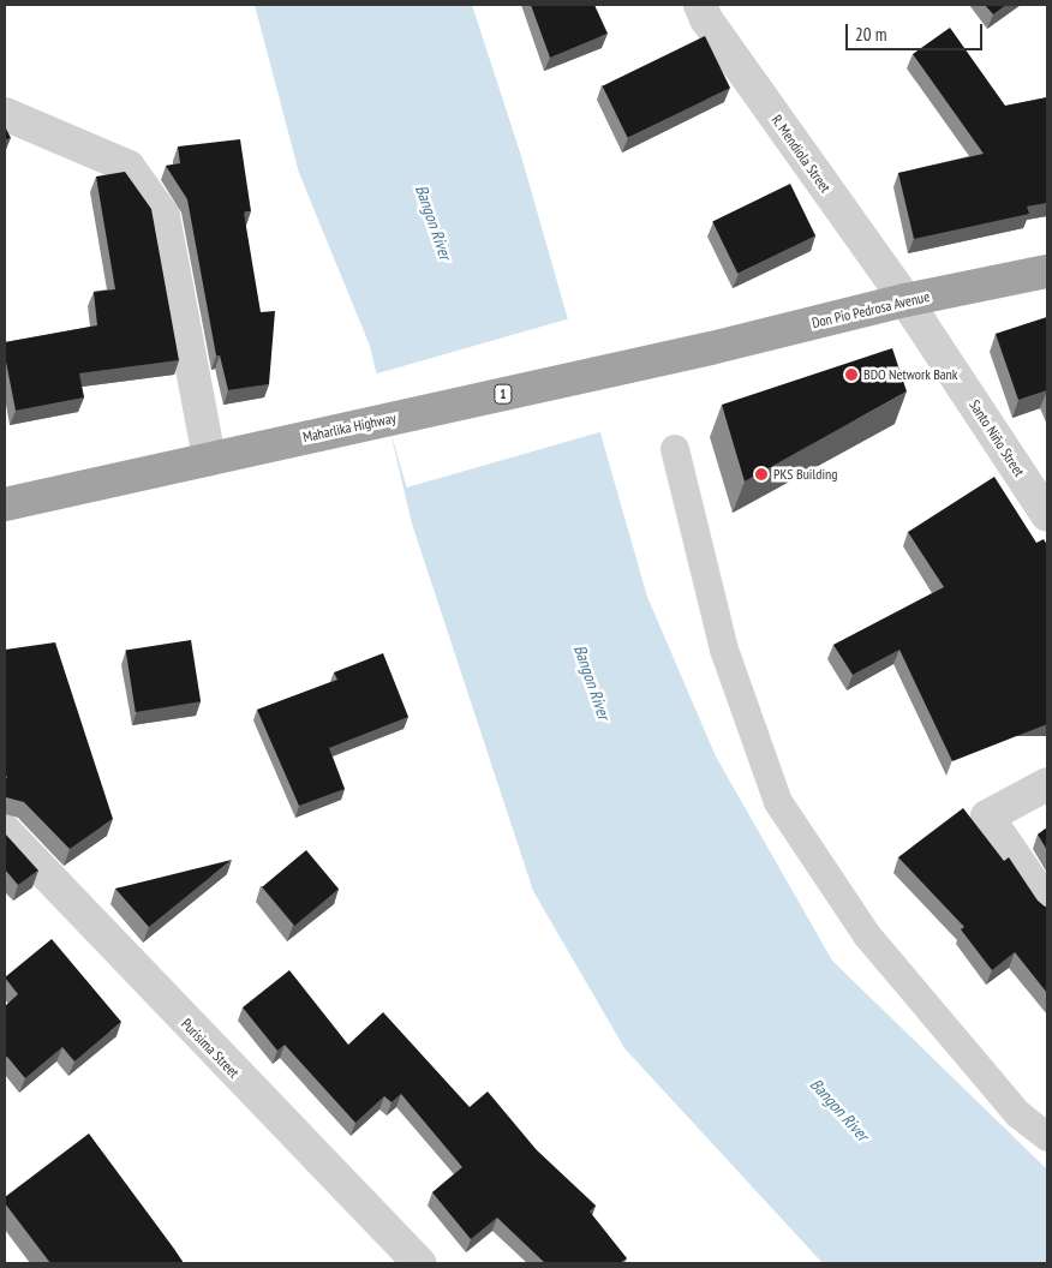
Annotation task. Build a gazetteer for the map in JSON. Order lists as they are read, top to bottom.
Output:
{
  "streets": {
    "highway": ["Don Pio Pedrosa Avenue", "1", "Maharlika Highway"],
    "street": ["R. Mendiola Street", "Santo Niño Street", "Purisima Street"]
  },
  "crossings": [
    ["R. Mendiola Street", "Don Pio Pedrosa Avenue"],
    ["R. Mendiola Street", "Santo Niño Street"],
    ["Don Pio Pedrosa Avenue", "Maharlika Highway"],
    ["Don Pio Pedrosa Avenue", "Santo Niño Street"]
  ],
  "water": ["Bangon River"],
  "places": ["BDO Network Bank", "PKS Building"],
  "scale_bar": "20 m"
}
